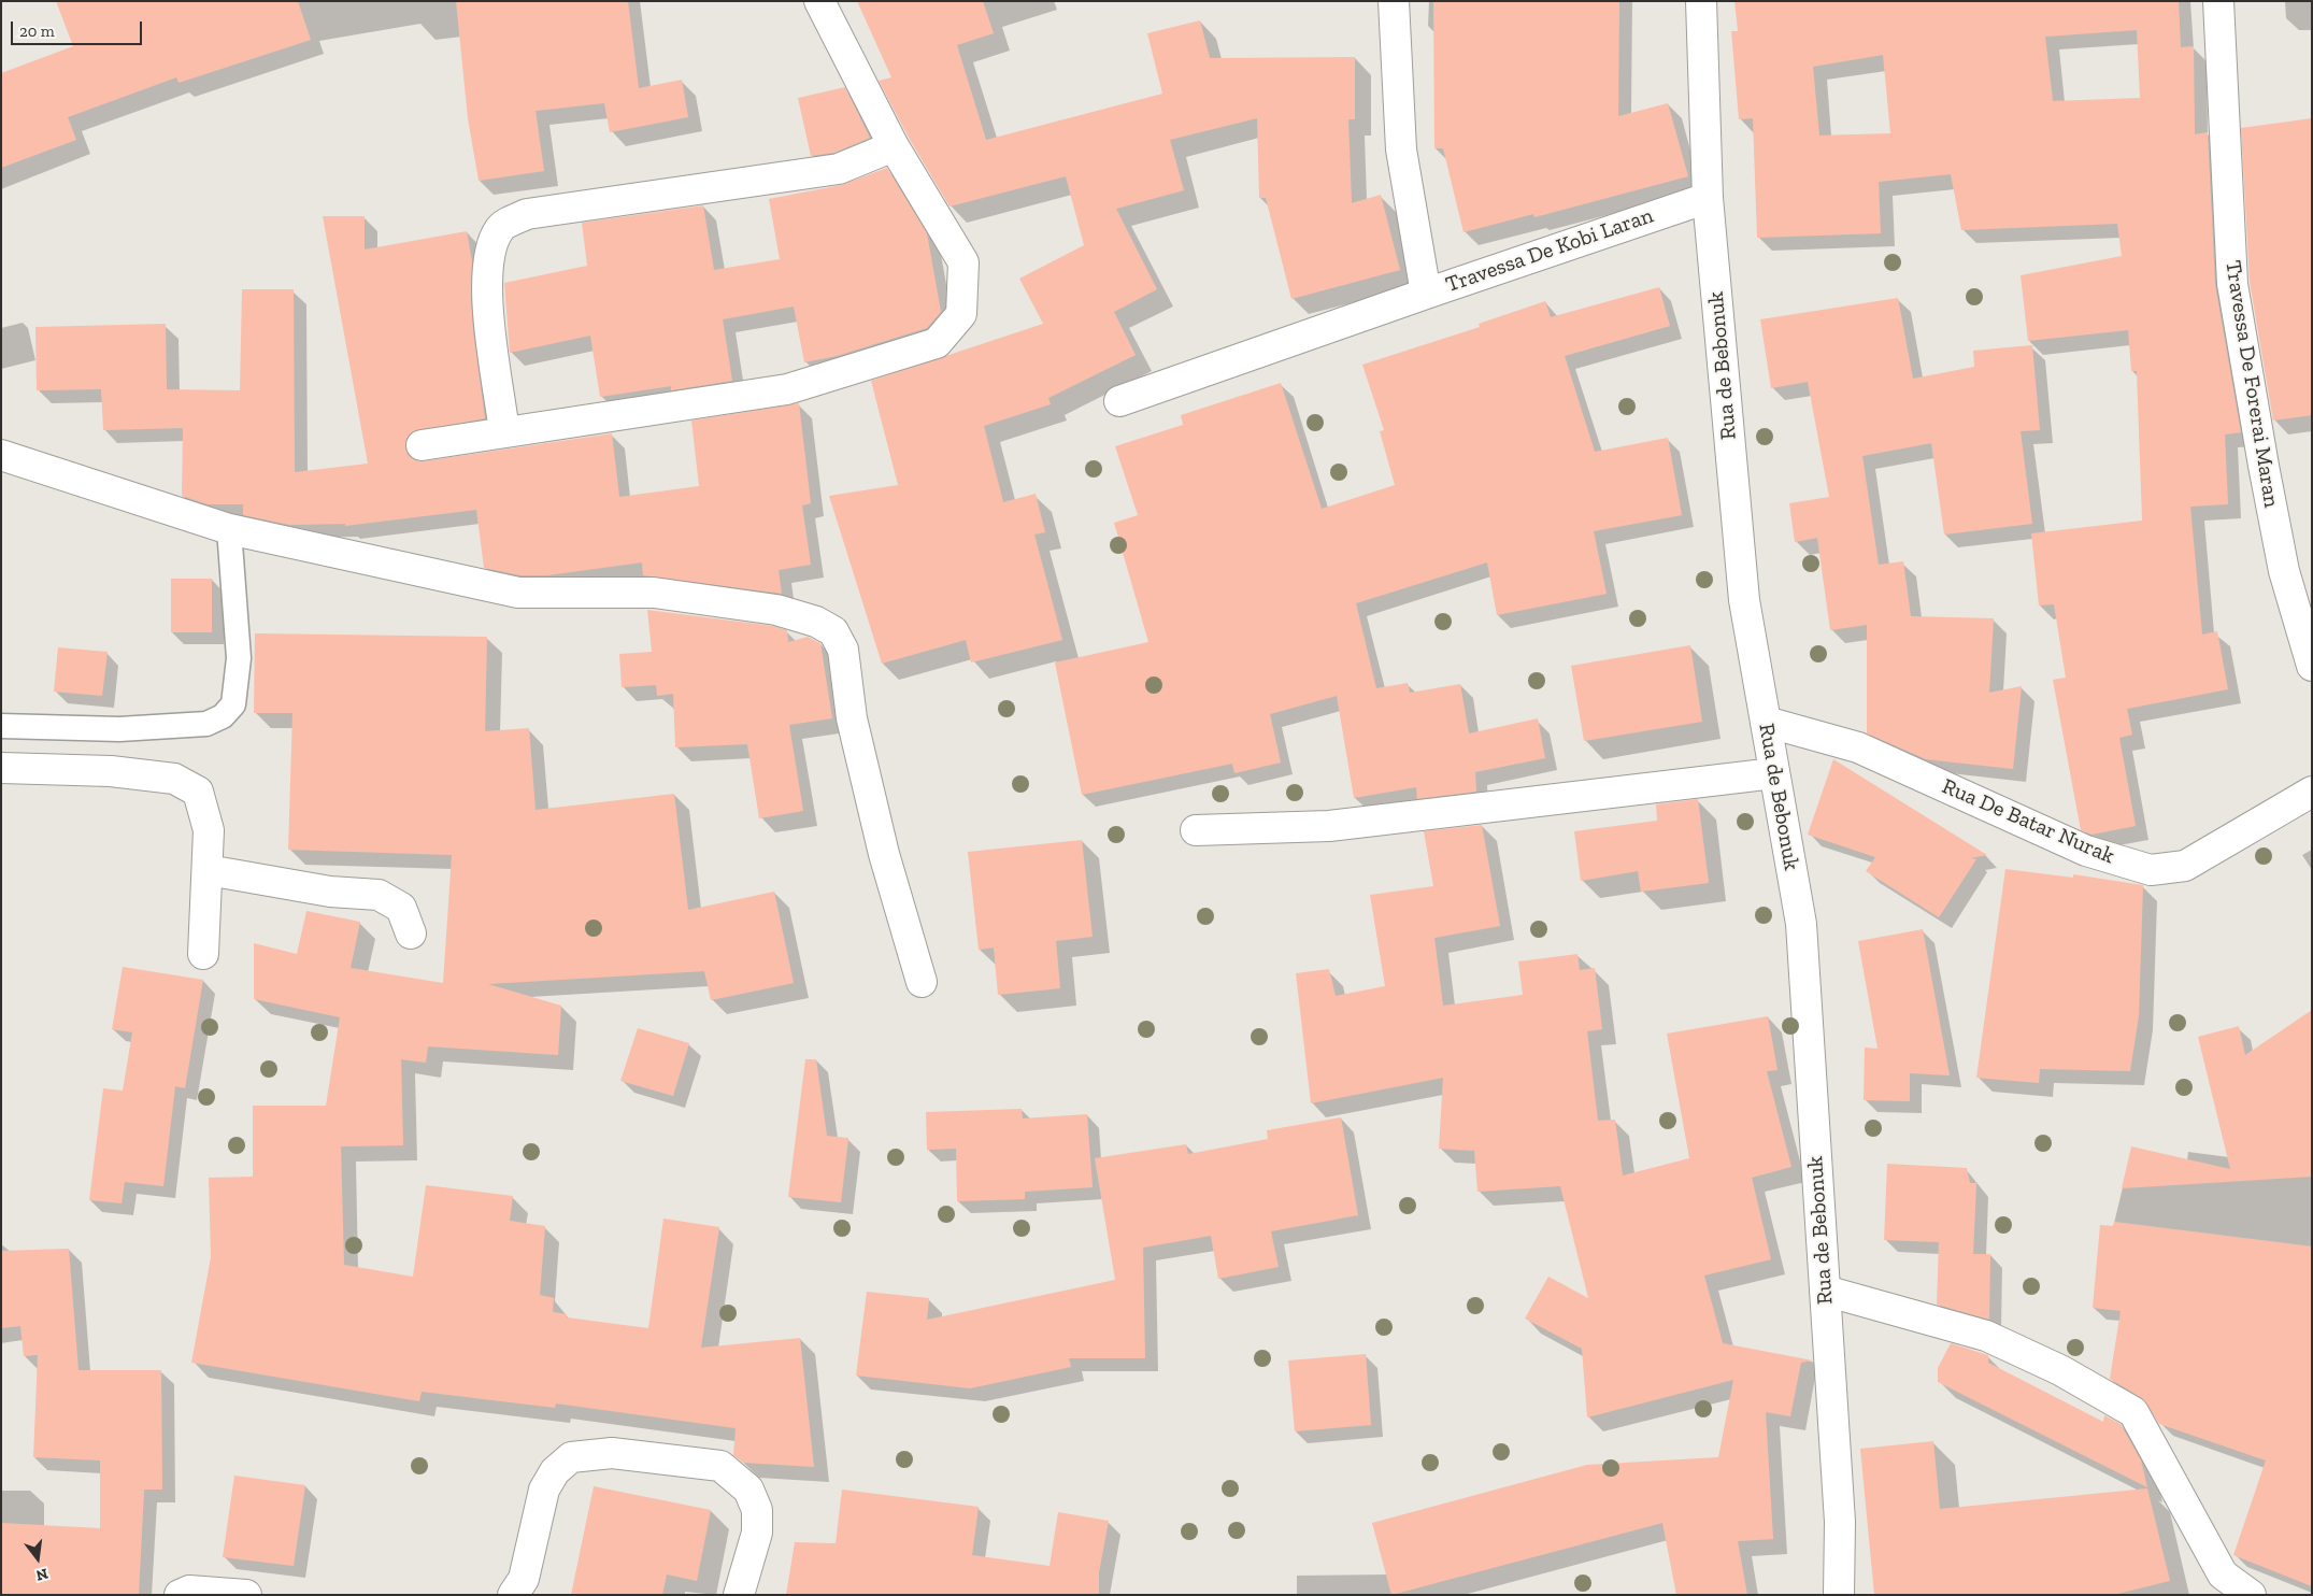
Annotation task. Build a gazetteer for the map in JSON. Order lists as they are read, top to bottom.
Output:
{
  "streets": {
    "street": [
      "Travessa De Kobi Laran",
      "Rua de Bebonuk",
      "Travessa De Forerai Maran",
      "Rua De Batar Nurak"
    ]
  },
  "crossings": [
    ["Travessa De Kobi Laran", "Rua de Bebonuk"],
    ["Rua de Bebonuk", "Rua De Batar Nurak"]
  ],
  "scale_bar": "20 m",
  "north": "bottom"
}
